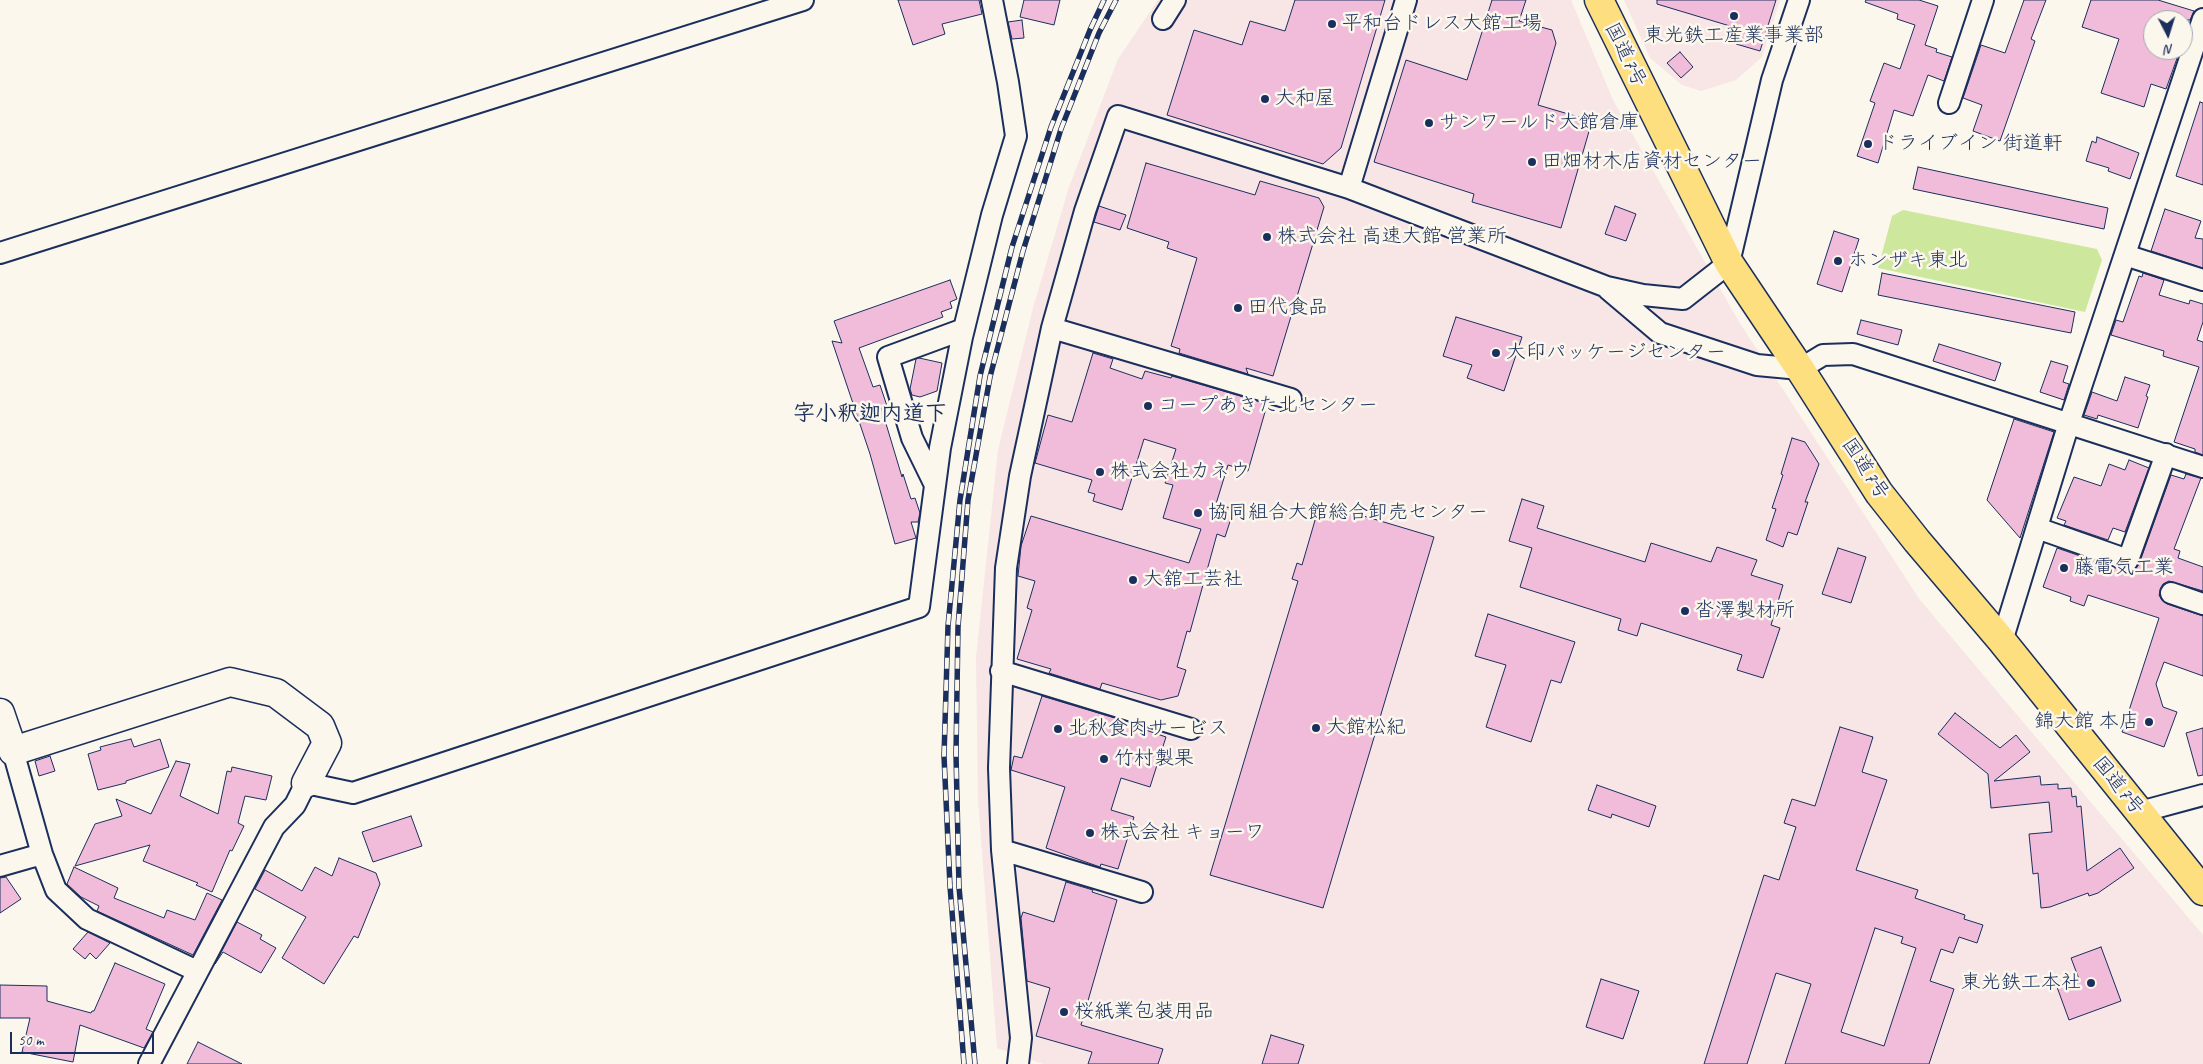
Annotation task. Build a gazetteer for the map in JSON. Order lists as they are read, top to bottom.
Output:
{
  "streets": {
    "highway": ["国道7号"]
  },
  "districts": ["字小釈迦内道下"],
  "places": [
    "東光鉄工産業事業部",
    "平和台ドレス大館工場",
    "大和屋",
    "サンワールド大館倉庫",
    "ドライブイン 街道軒",
    "田畑材木店資材センター",
    "株式会社 高速大館 営業所",
    "ホンザキ東北",
    "田代食品",
    "大印パッケージセンター",
    "コープあきた北センター",
    "株式会社カネウ",
    "協同組合大館総合卸売センター",
    "藤電気工業",
    "大舘工芸社",
    "沓澤製材所",
    "錦大館 本店",
    "大館松紀",
    "北秋食肉サービス",
    "竹村製果",
    "株式会社 キョーワ",
    "東光鉄工本社",
    "桜紙業包装用品"
  ],
  "scale_bar": "50 m",
  "north": "bottom"
}
